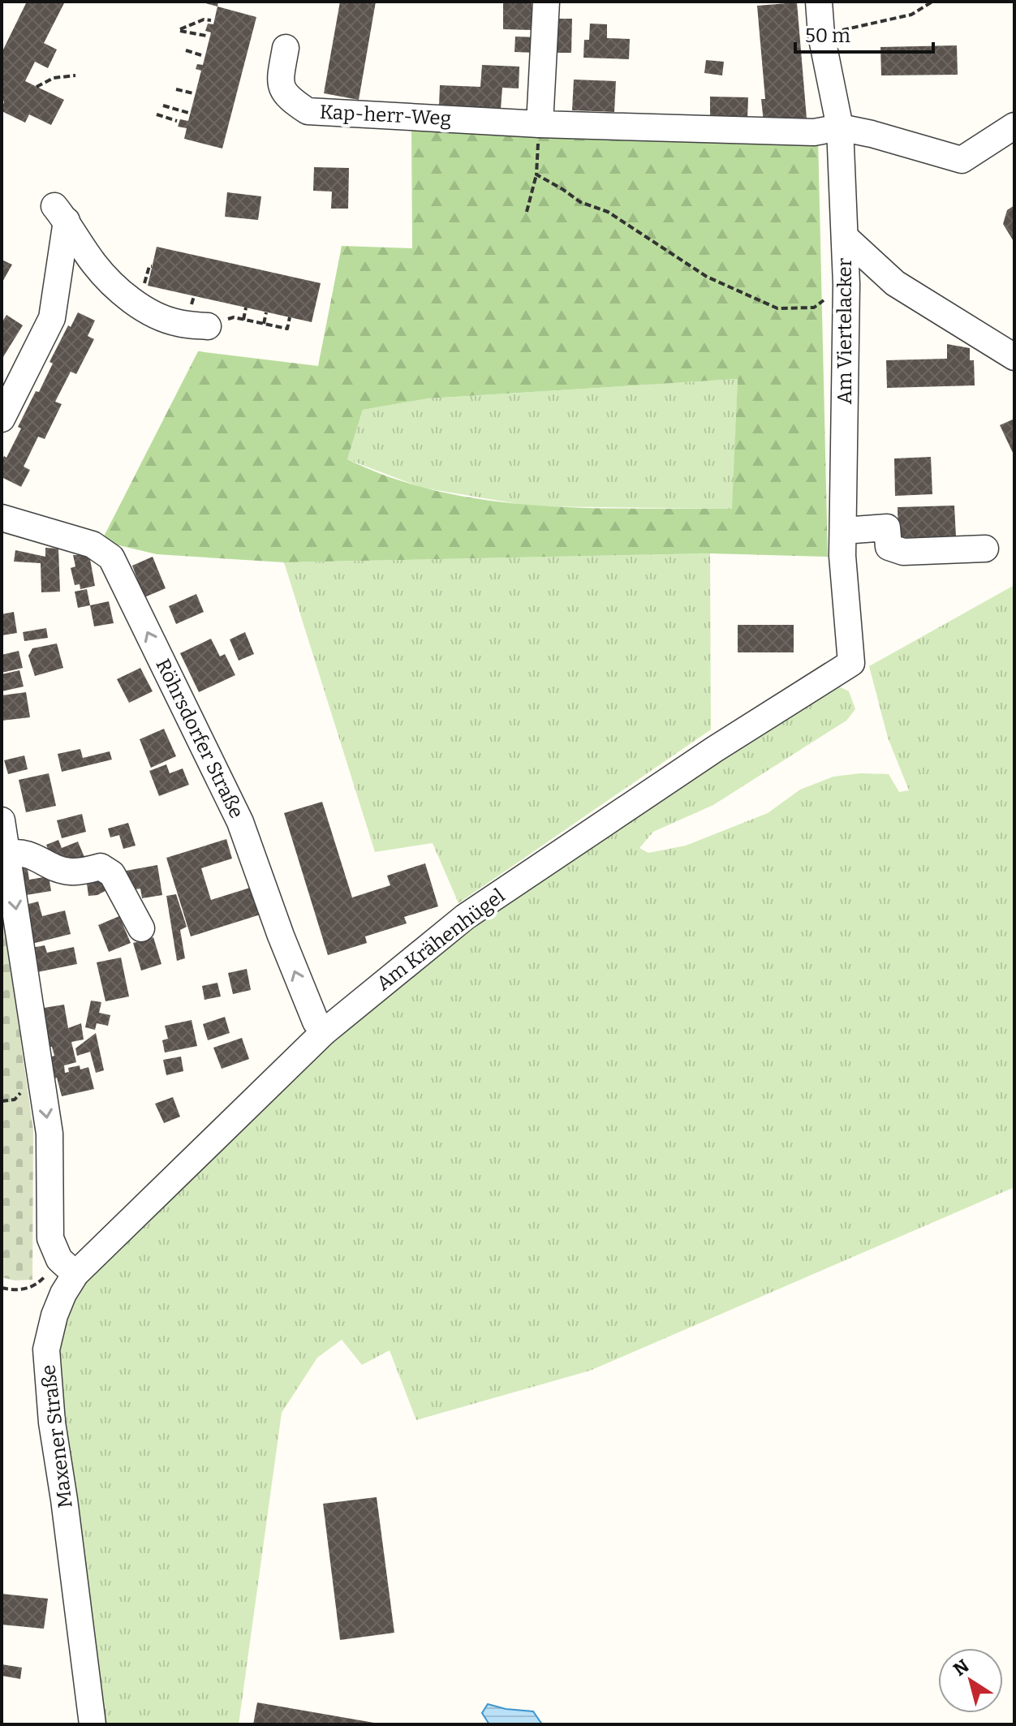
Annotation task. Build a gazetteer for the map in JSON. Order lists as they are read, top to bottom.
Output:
{
  "streets": {
    "street": [
      "Kap-herr-Weg",
      "Am Viertelacker",
      "Röhrsdorfer Straße",
      "Am Krähenhügel",
      "Maxener Straße"
    ]
  },
  "crossings": [
    ["Kap-herr-Weg", "Am Viertelacker"],
    ["Am Viertelacker", "Am Krähenhügel"],
    ["Röhrsdorfer Straße", "Am Krähenhügel"],
    ["Am Krähenhügel", "Maxener Straße"]
  ],
  "one_way": ["Röhrsdorfer Straße"],
  "scale_bar": "50 m",
  "north": "top left"
}
